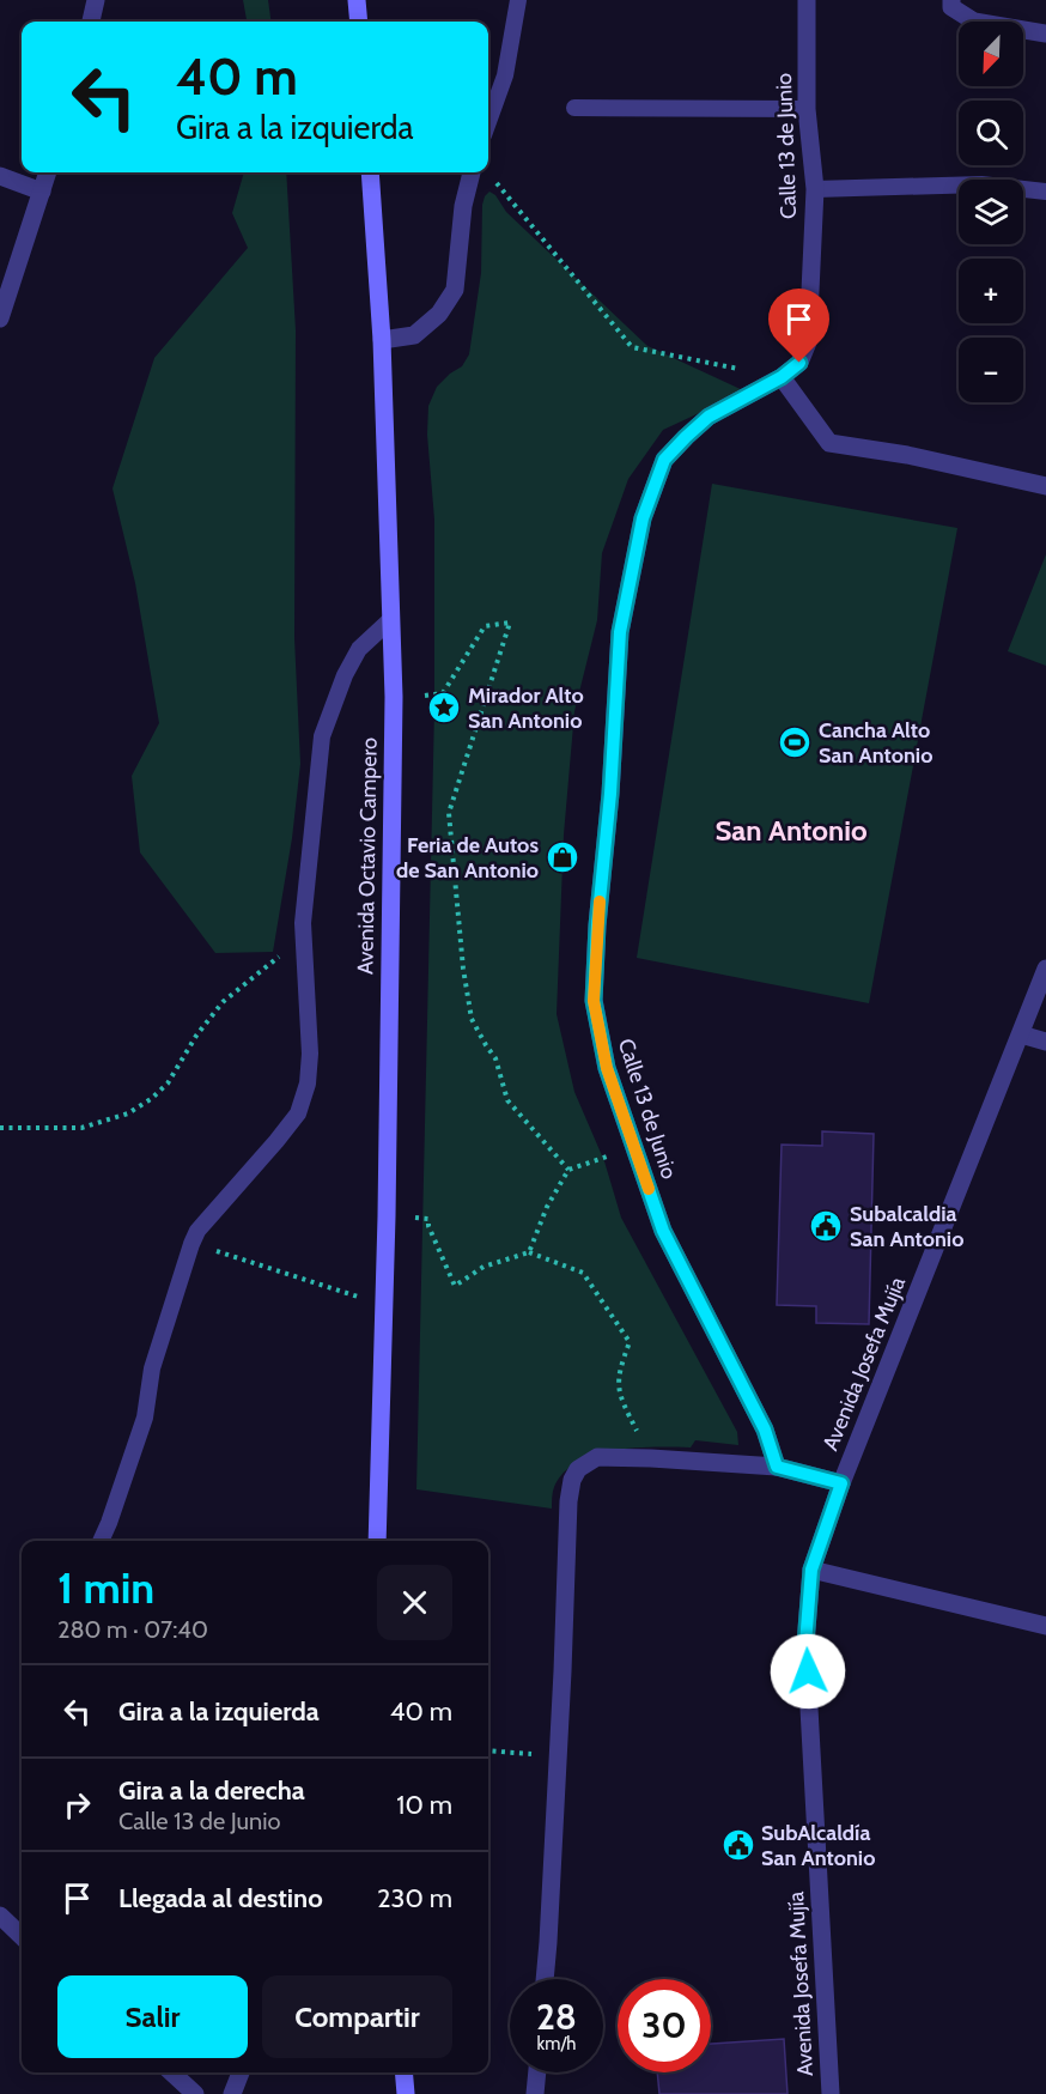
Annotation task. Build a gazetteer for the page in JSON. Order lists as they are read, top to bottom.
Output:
{
  "streets": {
    "main road": ["Avenida Octavio Campero"],
    "street": ["Calle 13 de Junio", "Avenida Josefa Mujía"]
  },
  "districts": ["San Antonio"],
  "places": {
    "place": ["Mirador Alto San Antonio"],
    "sports": ["Cancha Alto San Antonio"],
    "shop": ["Feria de Autos de San Antonio"],
    "public building": ["Subalcaldia San Antonio", "SubAlcaldía San Antonio"]
  },
  "north": "bottom left",
  "page": {
    "map_buttons": ["+", "−"],
    "turn": ["40 m", "Gira a la izquierda"],
    "heading": ["1 min", "280 m · 07:40"],
    "list": [
      {
        "name": "Gira a la izquierda",
        "value": "40 m"
      },
      {
        "name": "Gira a la derecha",
        "note": "Calle 13 de Junio",
        "value": "10 m"
      },
      {
        "name": "Llegada al destino",
        "value": "230 m"
      }
    ],
    "buttons": ["Salir", "Compartir"],
    "speed": "28 km/h",
    "limit": "30"
  }
}
